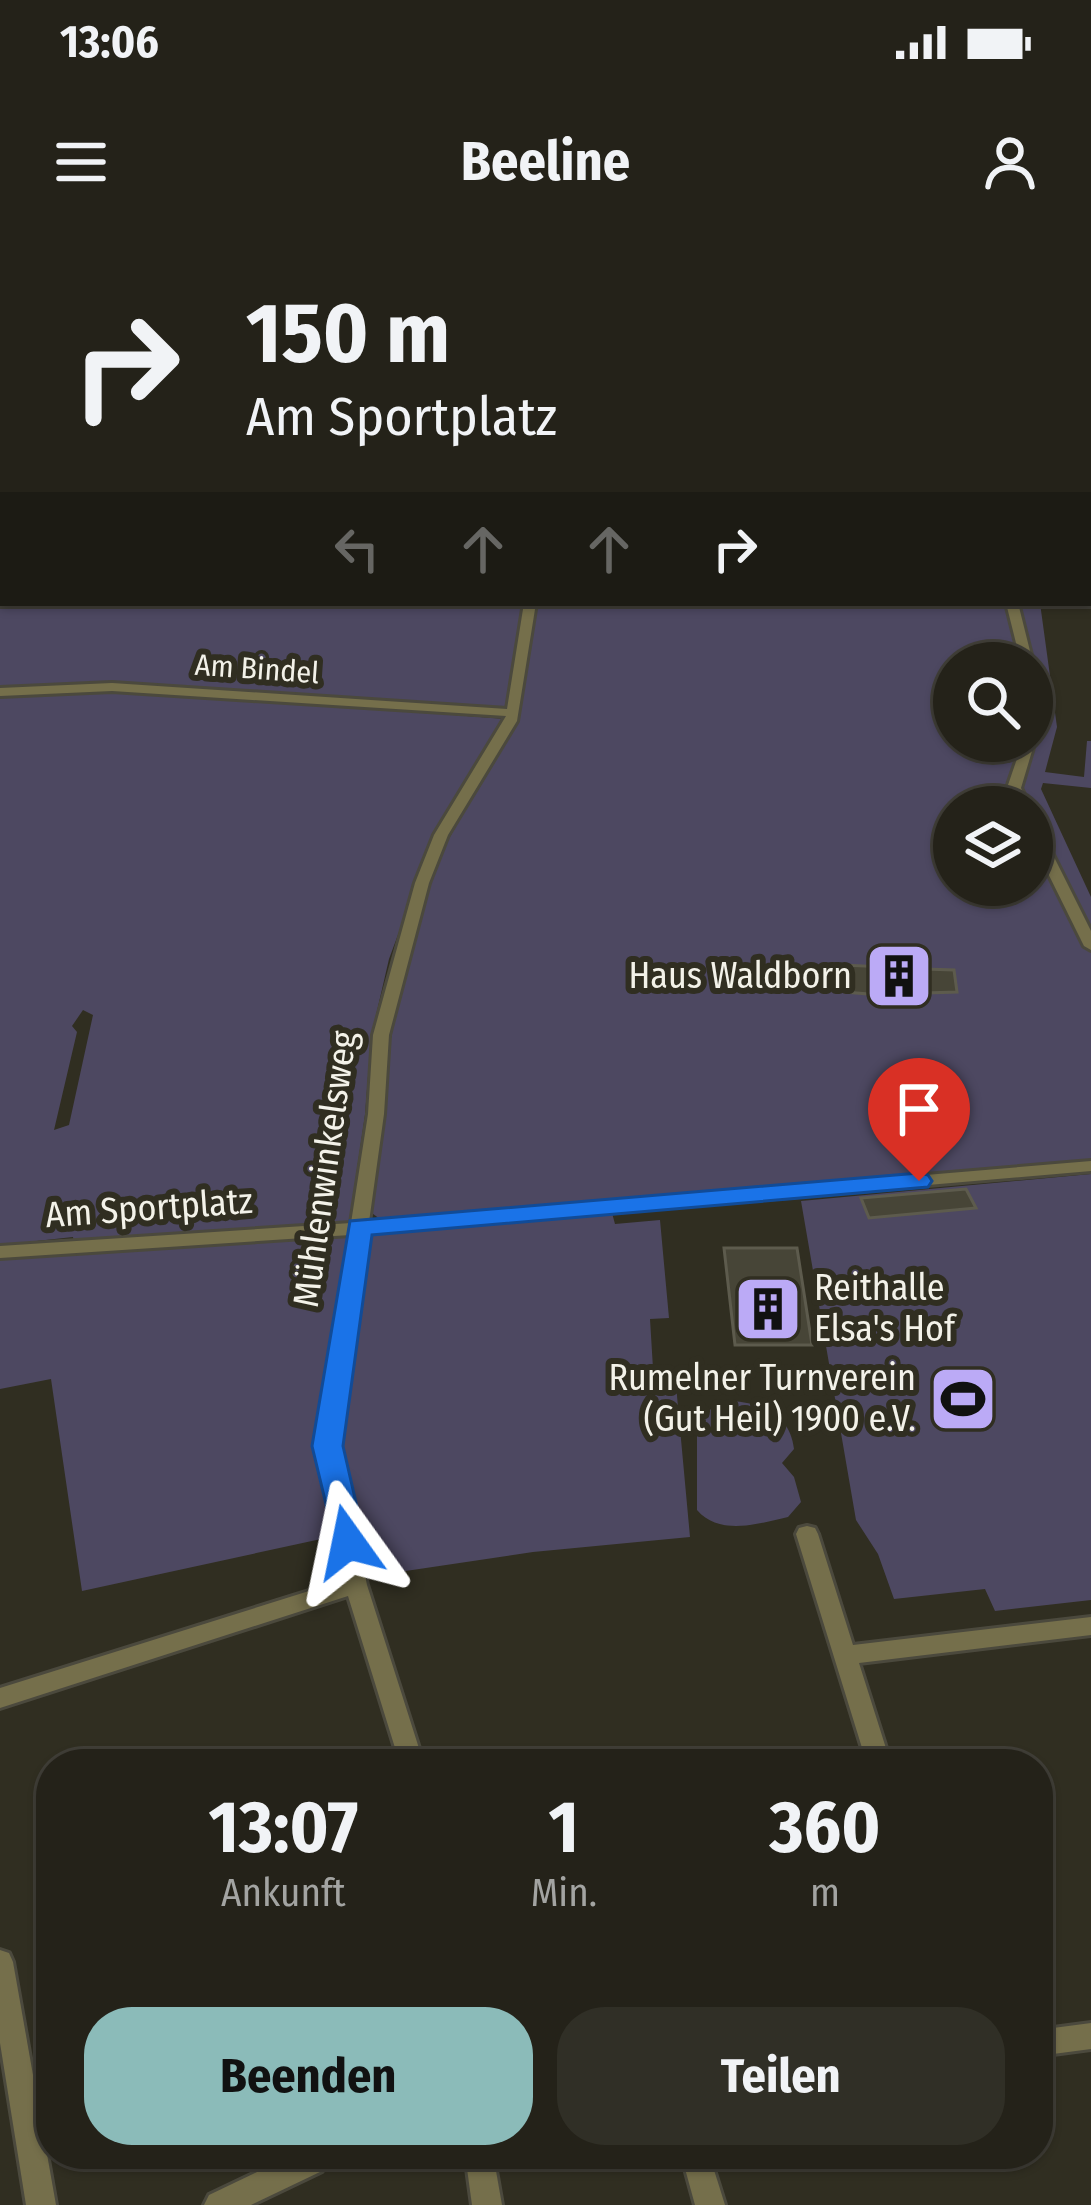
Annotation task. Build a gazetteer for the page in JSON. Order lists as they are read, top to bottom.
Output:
{
  "streets": {
    "street": ["Am Bindel", "Mühlenwinkelsweg", "Am Sportplatz"]
  },
  "crossings": [
    ["Am Bindel", "Mühlenwinkelsweg"],
    ["Mühlenwinkelsweg", "Am Sportplatz"]
  ],
  "places": {
    "building": ["Haus Waldborn", "Reithalle Elsa's Hof"],
    "sports": ["Rumelner Turnverein (Gut Heil) 1900 e.V."]
  },
  "page": {
    "status": "13:06",
    "header": "Beeline",
    "turn": ["150 m", "Am Sportplatz"],
    "eta": [
      "13:07",
      "Ankunft",
      "1",
      "Min.",
      "360",
      "m"
    ],
    "buttons": ["Beenden", "Teilen"]
  }
}
